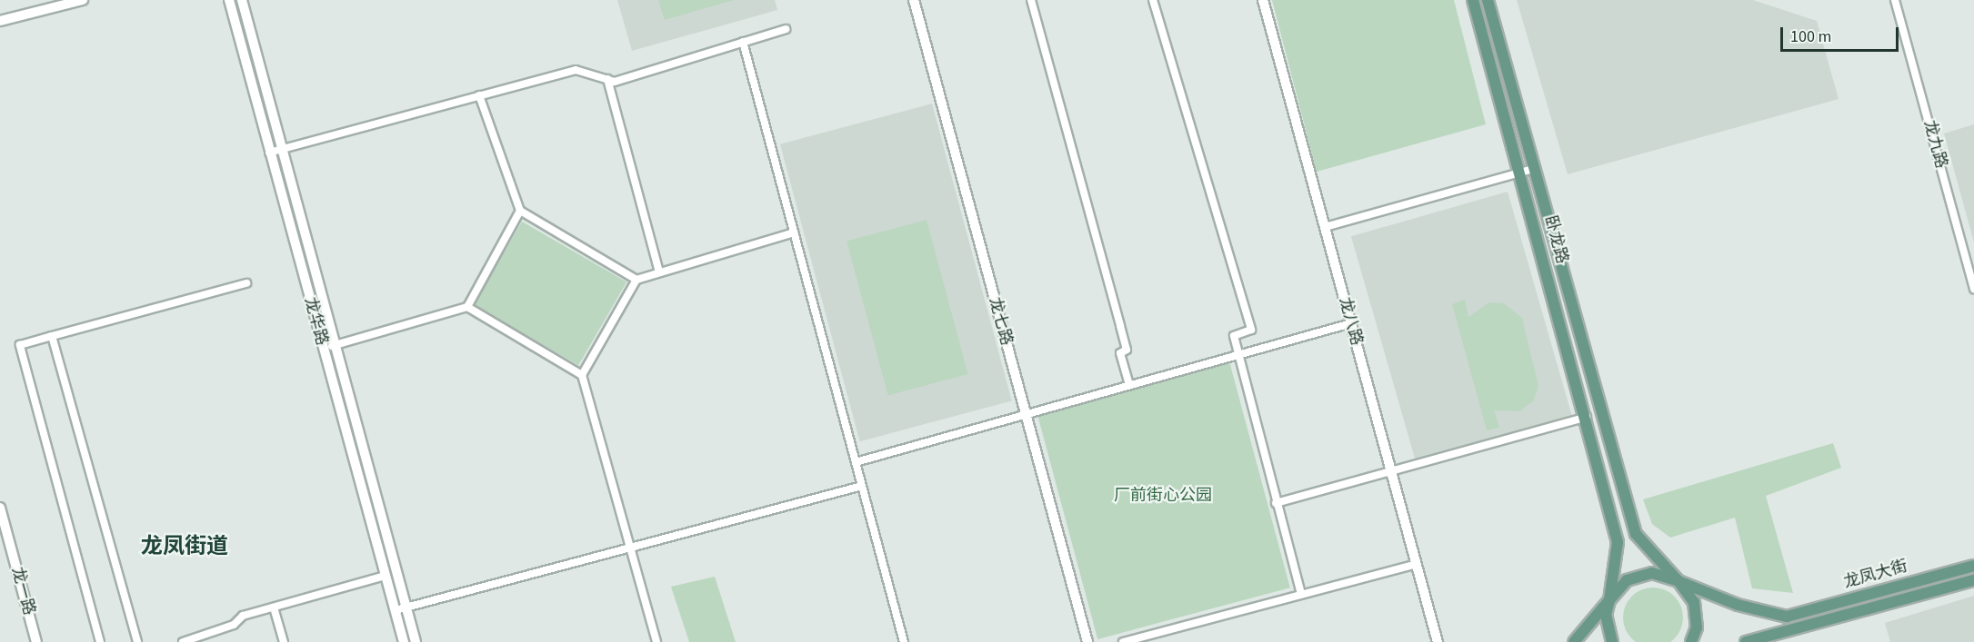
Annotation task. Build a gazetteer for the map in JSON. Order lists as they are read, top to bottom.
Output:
{
  "streets": {
    "main road": ["卧龙路", "龙凤大街"],
    "street": [
      "龙九路",
      "龙华路",
      "龙七路",
      "龙八路",
      "龙一路"
    ]
  },
  "crossings": [
    ["卧龙路", "龙凤大街"]
  ],
  "districts": ["龙凤街道"],
  "parks": ["厂前街心公园"],
  "scale_bar": "100 m"
}
